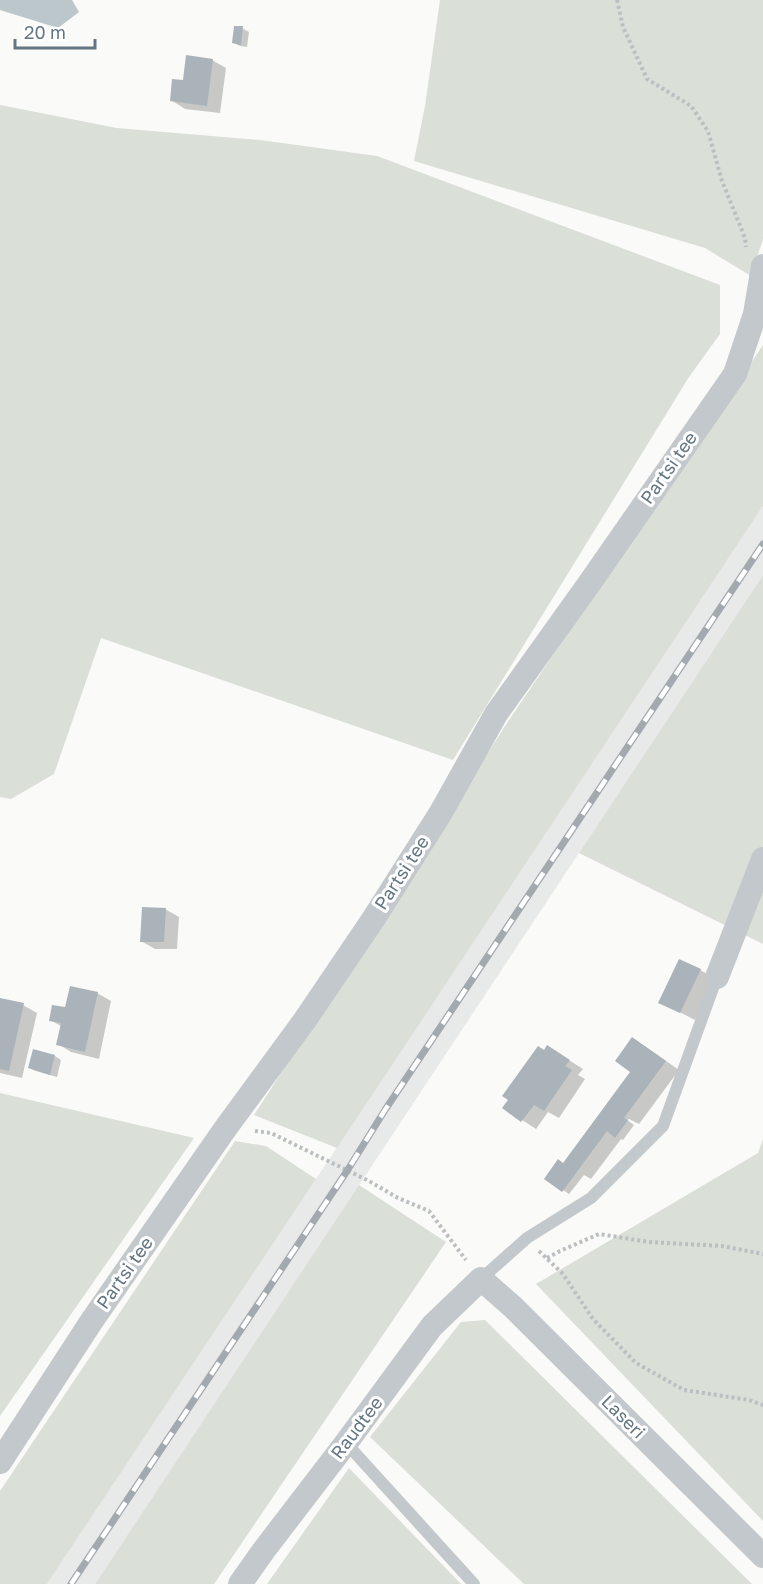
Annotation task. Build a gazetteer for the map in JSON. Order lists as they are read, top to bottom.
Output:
{
  "streets": {
    "street": ["Partsi tee", "Laseri", "Raudtee"]
  },
  "crossings": [
    ["Laseri", "Raudtee"]
  ],
  "scale_bar": "20 m"
}
